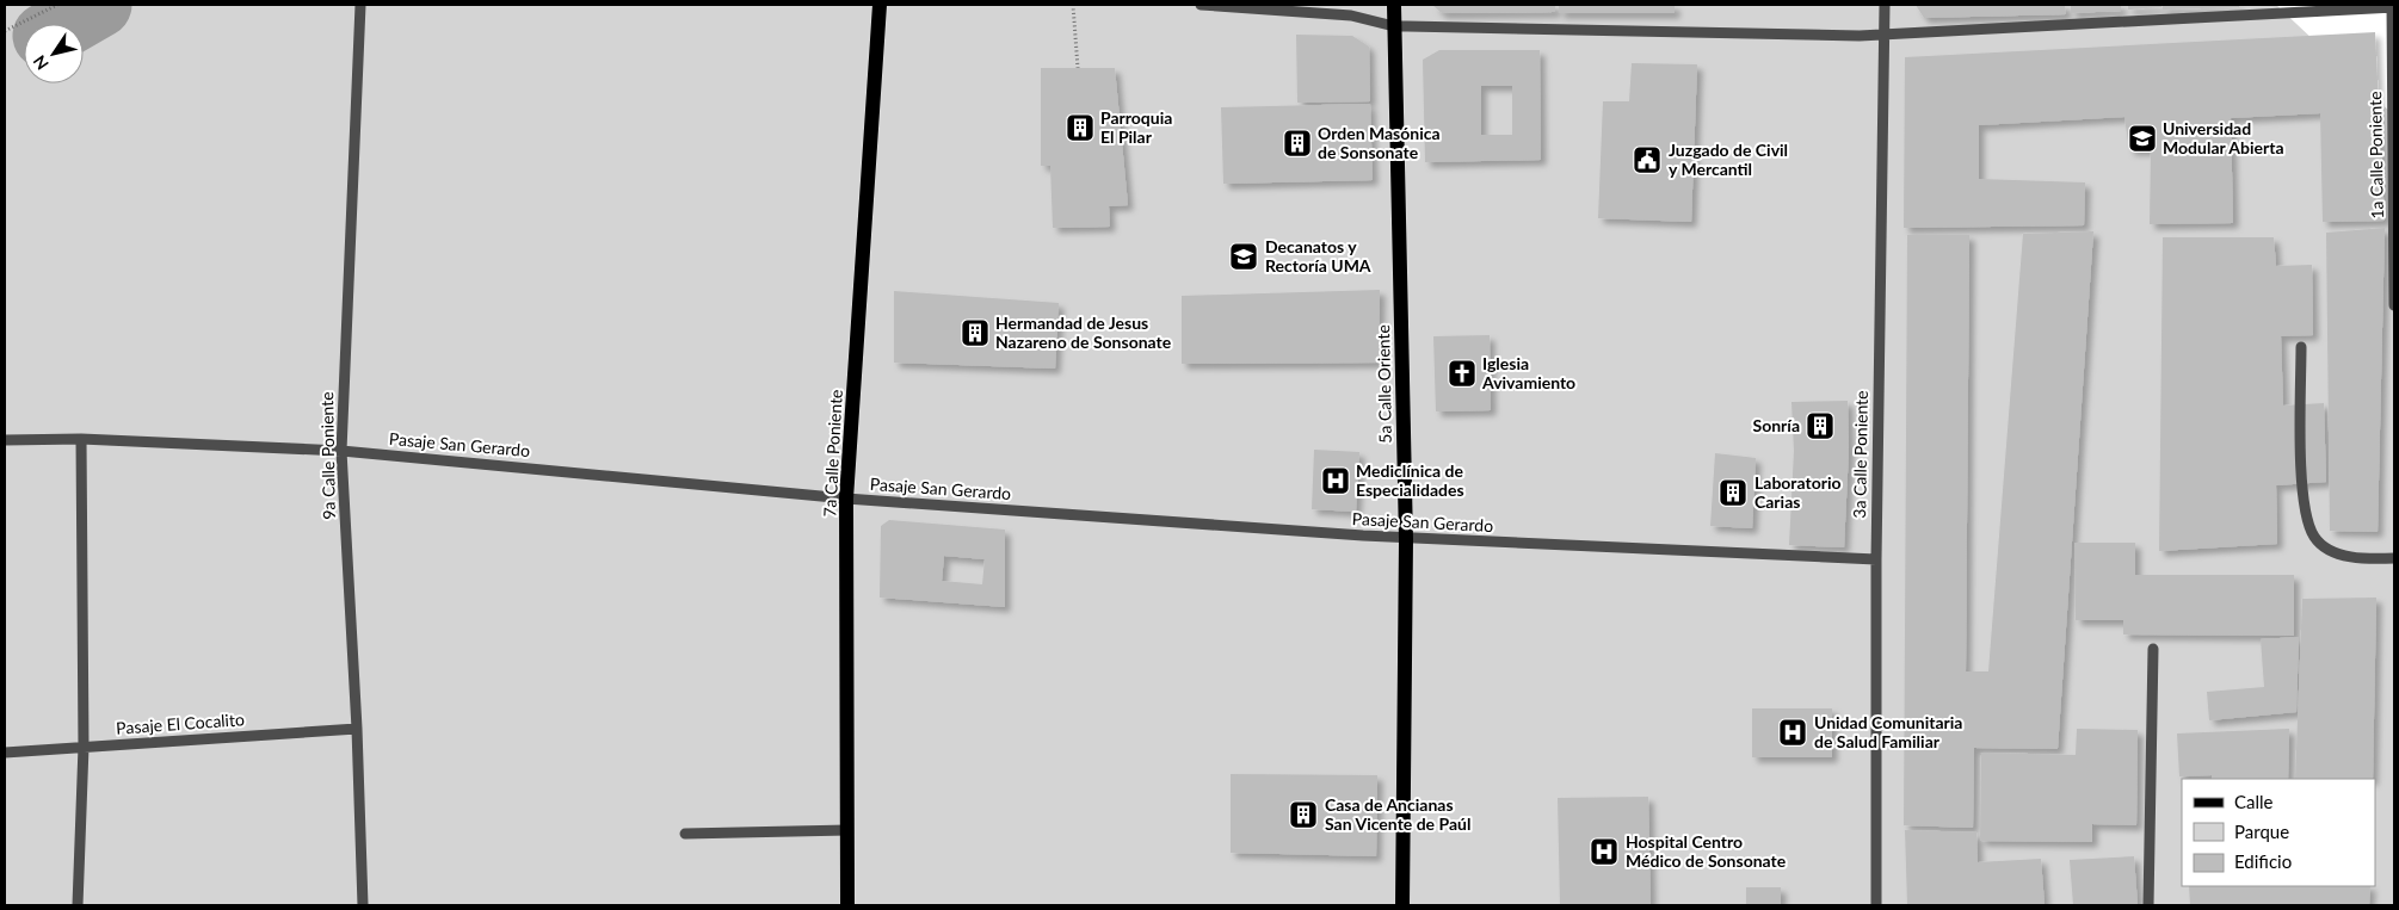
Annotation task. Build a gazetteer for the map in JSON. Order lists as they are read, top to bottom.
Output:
{
  "streets": {
    "main road": ["5a Calle Oriente", "7a Calle Poniente"],
    "street": [
      "1a Calle Poniente",
      "Pasaje San Gerardo",
      "3a Calle Poniente",
      "9a Calle Poniente",
      "Pasaje El Cocalito"
    ]
  },
  "crossings": [
    ["5a Calle Oriente", "Pasaje San Gerardo"],
    ["Pasaje San Gerardo", "7a Calle Poniente"],
    ["Pasaje San Gerardo", "3a Calle Poniente"],
    ["Pasaje San Gerardo", "9a Calle Poniente"],
    ["9a Calle Poniente", "Pasaje El Cocalito"]
  ],
  "places": {
    "building": [
      "Parroquia El Pilar",
      "Orden Masónica de Sonsonate",
      "Hermandad de Jesus Nazareno de Sonsonate",
      "Sonría",
      "Laboratorio Carias",
      "Casa de Ancianas San Vicente de Paúl"
    ],
    "school or university": ["Universidad Modular Abierta", "Decanatos y Rectoría UMA"],
    "public building": ["Juzgado de Civil y Mercantil"],
    "church": ["Iglesia Avivamiento"],
    "hospital": ["Mediclínica de Especialidades", "Unidad Comunitaria de Salud Familiar", "Hospital Centro Médico de Sonsonate"]
  },
  "legend": ["Calle", "Parque", "Edificio"],
  "north": "bottom left"
}
